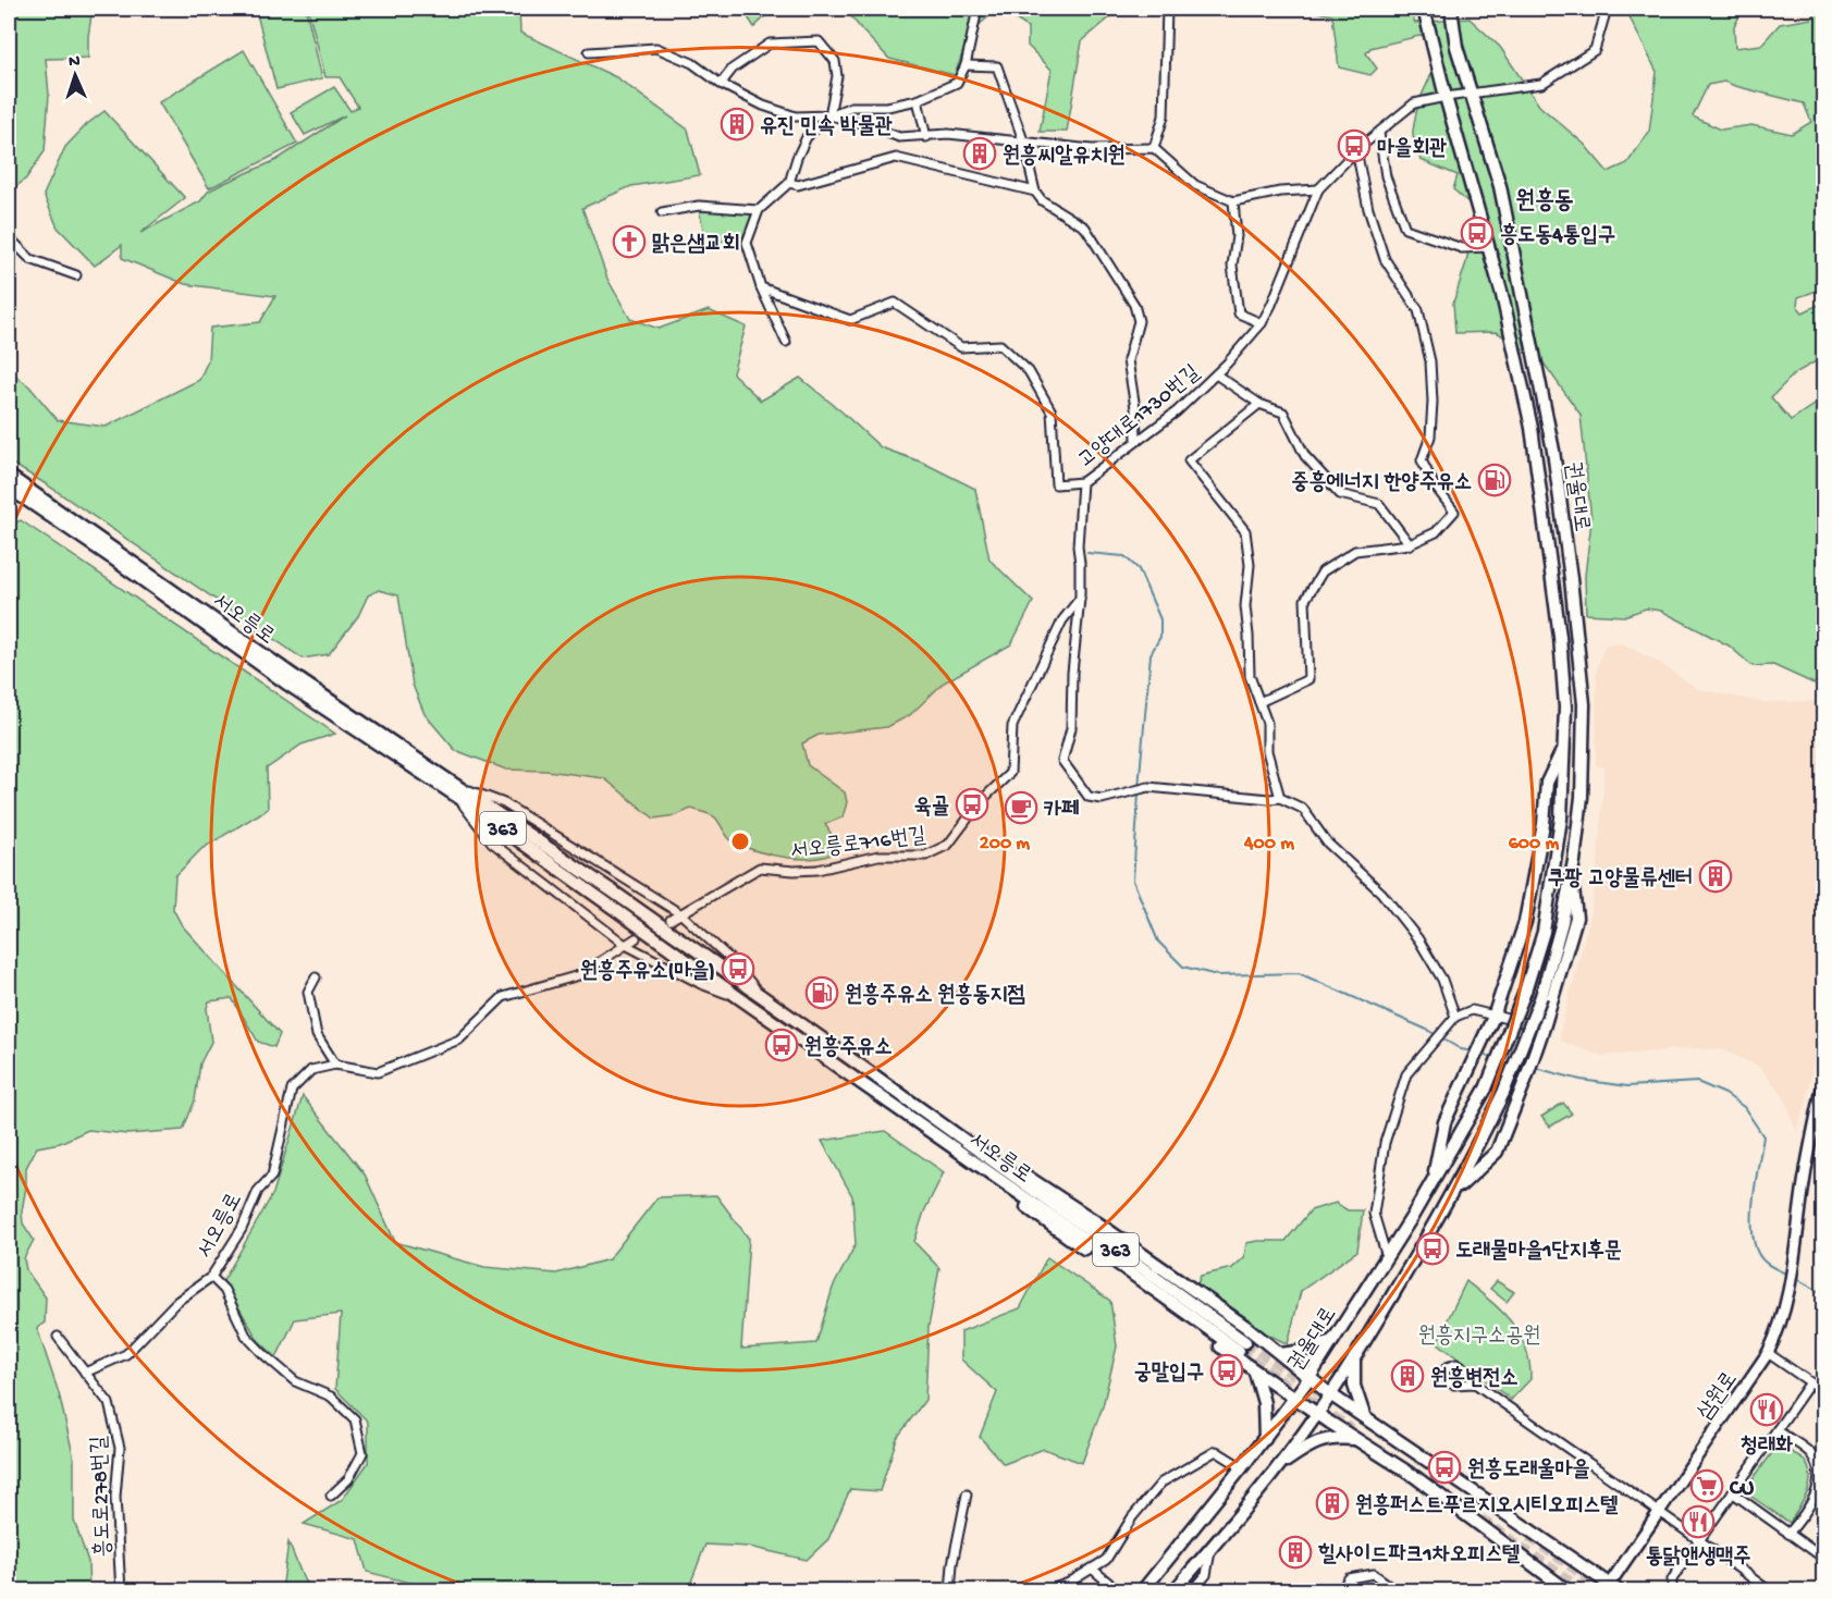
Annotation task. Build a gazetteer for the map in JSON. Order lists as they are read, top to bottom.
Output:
{
  "streets": {
    "main road": [
      "권율대로",
      "서오릉로",
      "363",
      "삼원로"
    ],
    "street": ["고양대로1730번길", "서오릉로716번길", "흥도로278번길"]
  },
  "crossings": [
    ["고양대로1730번길", "권율대로"],
    ["고양대로1730번길", "서오릉로716번길"],
    ["서오릉로", "서오릉로716번길"],
    ["서오릉로", "흥도로278번길"]
  ],
  "districts": ["원흥동"],
  "parks": ["원흥지구소공원"],
  "places": {
    "building": [
      "유진 민속 박물관",
      "원흥씨알유치원",
      "쿠팡 고양물류센터",
      "원흥변전소",
      "원흥퍼스트푸르지오시티오피스텔",
      "힐사이드파크1차오피스텔"
    ],
    "bus stop": [
      "마을회관",
      "흥도동4통입구",
      "육골",
      "원흥주유소(마을)",
      "원흥주유소",
      "도래물마을1단지후문",
      "궁말입구",
      "원흥도래울마을"
    ],
    "church": ["맑은샘교회"],
    "fuel station": ["중흥에너지 한양주유소", "원흥주유소 원흥동지점"],
    "cafe": ["카페"],
    "restaurant": ["청래화", "통닭앤생맥주"],
    "supermarket": ["CU"]
  },
  "north": "top",
  "rings": ["200 m", "400 m", "600 m"]
}
